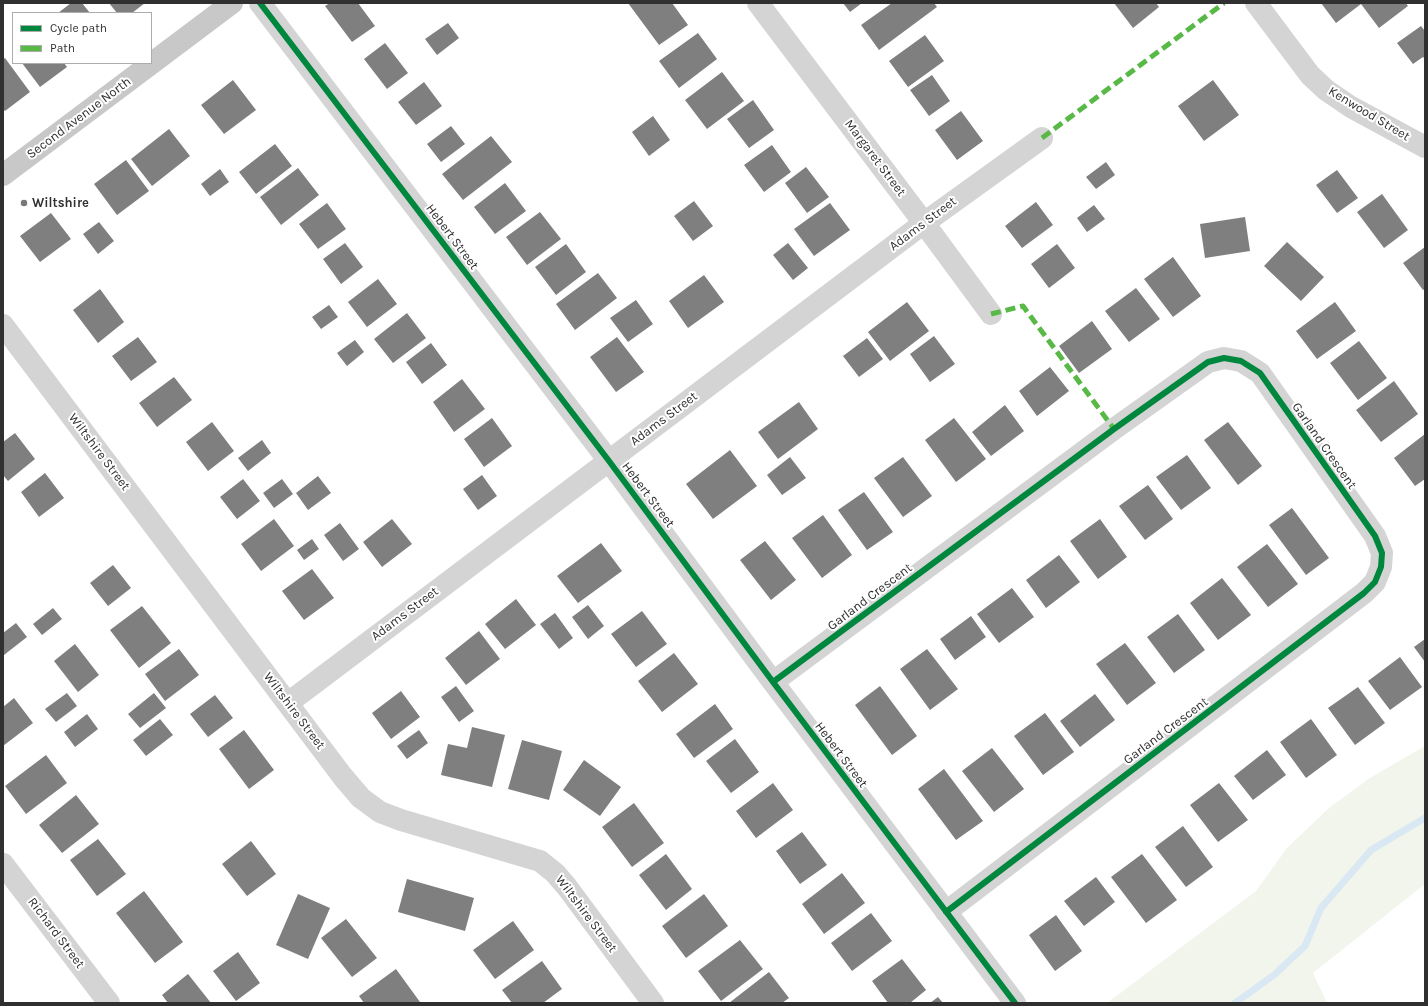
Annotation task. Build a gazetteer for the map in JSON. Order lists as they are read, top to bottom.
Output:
{
  "streets": {
    "main road": ["Second Avenue North"],
    "street": [
      "Kenwood Street",
      "Margaret Street",
      "Adams Street",
      "Hebert Street",
      "Garland Crescent",
      "Wiltshire Street",
      "Richard Street"
    ]
  },
  "crossings": [
    ["Margaret Street", "Adams Street"],
    ["Adams Street", "Hebert Street"],
    ["Adams Street", "Wiltshire Street"],
    ["Hebert Street", "Garland Crescent"]
  ],
  "places": ["Wiltshire"],
  "legend": ["Cycle path", "Path"]
}
